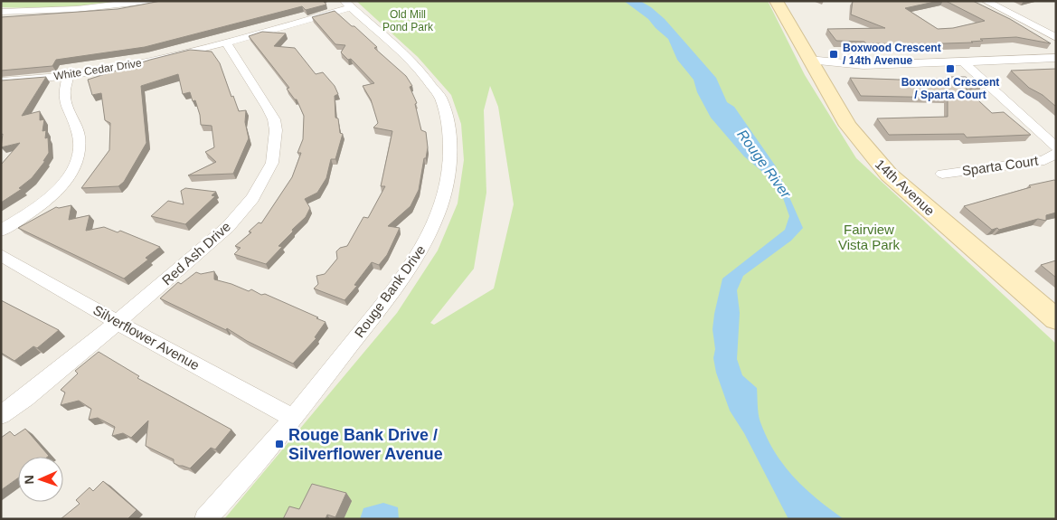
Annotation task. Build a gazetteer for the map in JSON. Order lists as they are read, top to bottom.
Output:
{
  "streets": {
    "main road": ["14th Avenue"],
    "street": [
      "White Cedar Drive",
      "Sparta Court",
      "Red Ash Drive",
      "Rouge Bank Drive",
      "Silverflower Avenue"
    ]
  },
  "crossings": [
    ["White Cedar Drive", "Red Ash Drive"],
    ["White Cedar Drive", "Rouge Bank Drive"],
    ["Red Ash Drive", "Silverflower Avenue"],
    ["Rouge Bank Drive", "Silverflower Avenue"]
  ],
  "water": ["Rouge River"],
  "parks": ["Old Mill Pond Park", "Fairview Vista Park"],
  "places": {
    "transit": ["Boxwood Crescent / 14th Avenue", "Boxwood Crescent / Sparta Court", "Rouge Bank Drive / Silverflower Avenue"]
  },
  "north": "left"
}
